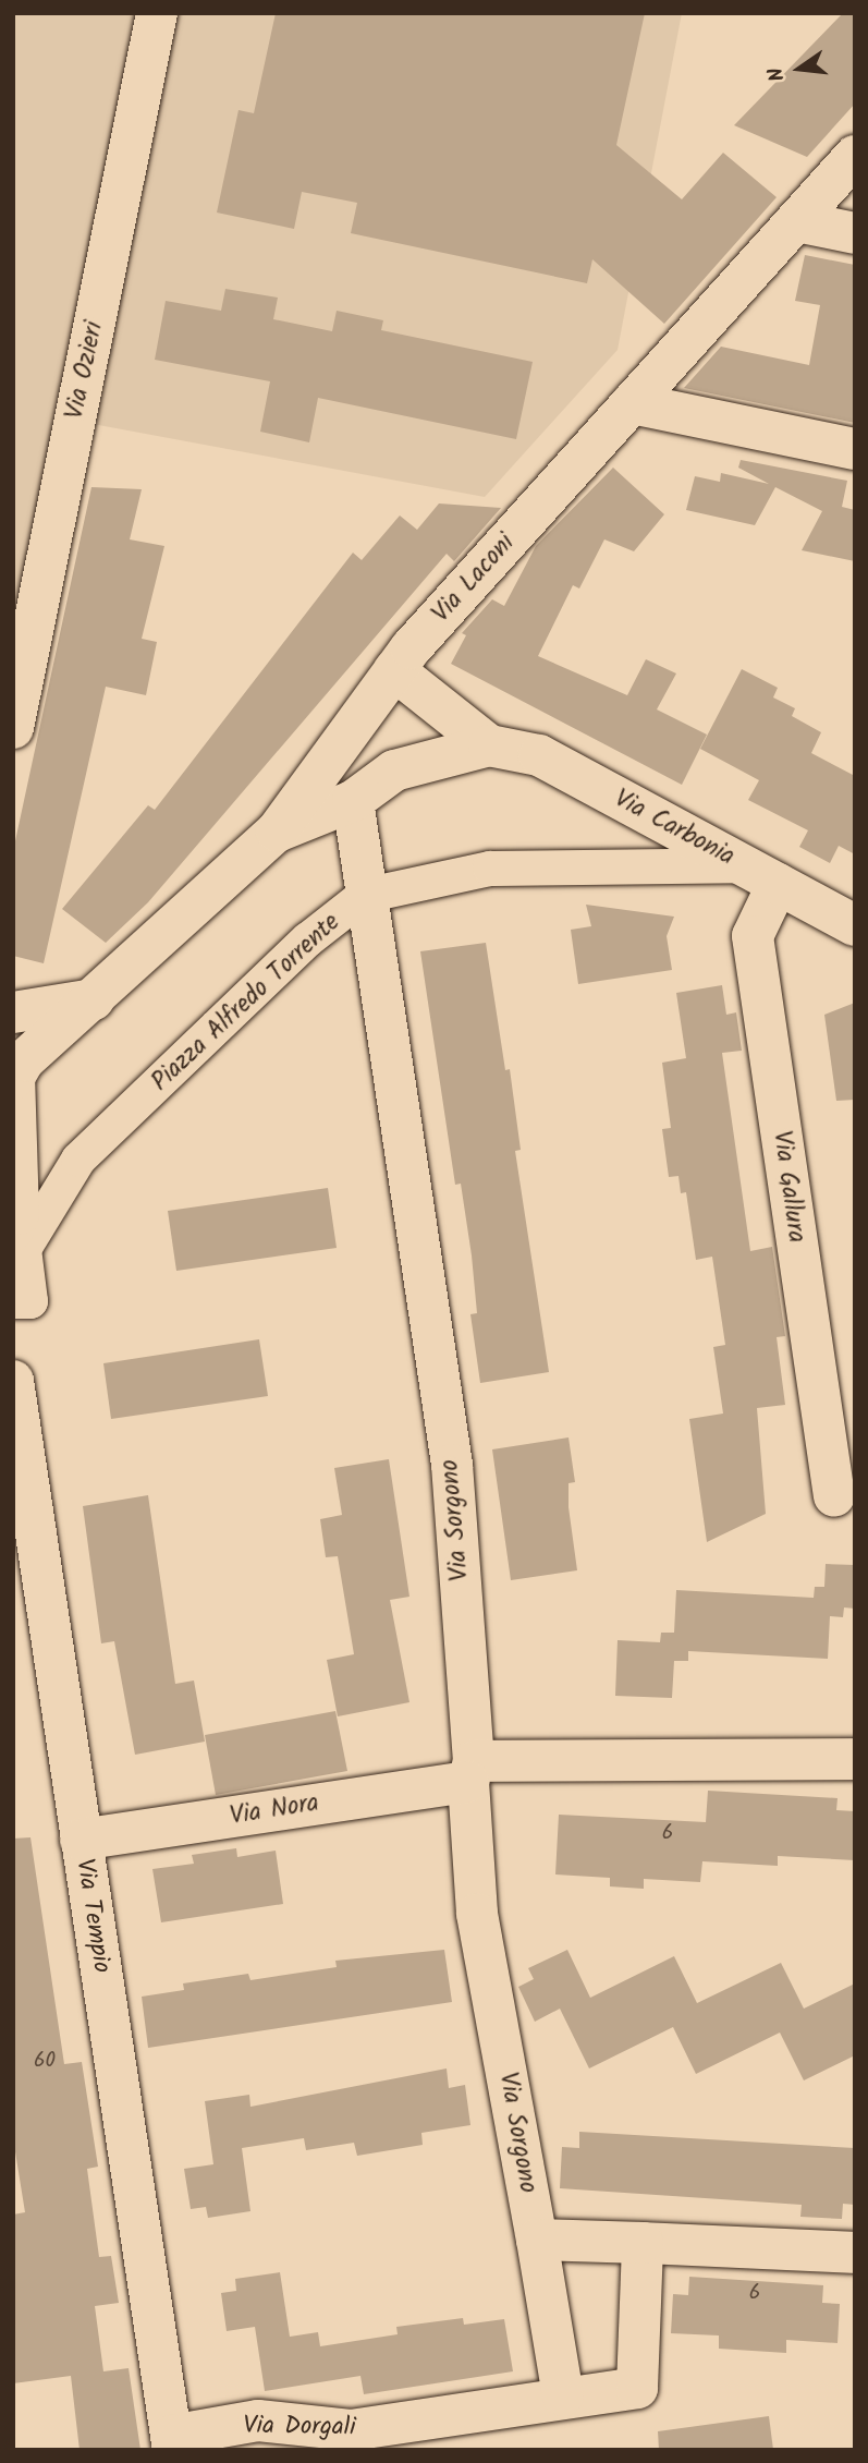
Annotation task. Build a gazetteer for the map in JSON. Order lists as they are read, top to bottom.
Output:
{
  "streets": {
    "street": [
      "Via Ozieri",
      "Via Laconi",
      "Via Carbonia",
      "Piazza Alfredo Torrente",
      "Via Gallura",
      "Via Sorgono",
      "Via Nora",
      "Via Tempio",
      "Via Dorgali"
    ]
  },
  "crossings": [
    ["Via Laconi", "Via Carbonia"],
    ["Via Carbonia", "Piazza Alfredo Torrente"],
    ["Via Carbonia", "Via Gallura"],
    ["Via Carbonia", "Via Sorgono"],
    ["Piazza Alfredo Torrente", "Via Gallura"],
    ["Piazza Alfredo Torrente", "Via Sorgono"],
    ["Via Sorgono", "Via Nora"],
    ["Via Nora", "Via Tempio"],
    ["Via Tempio", "Via Dorgali"]
  ],
  "house_numbers": ["6", "60", "6"],
  "north": "left"
}
